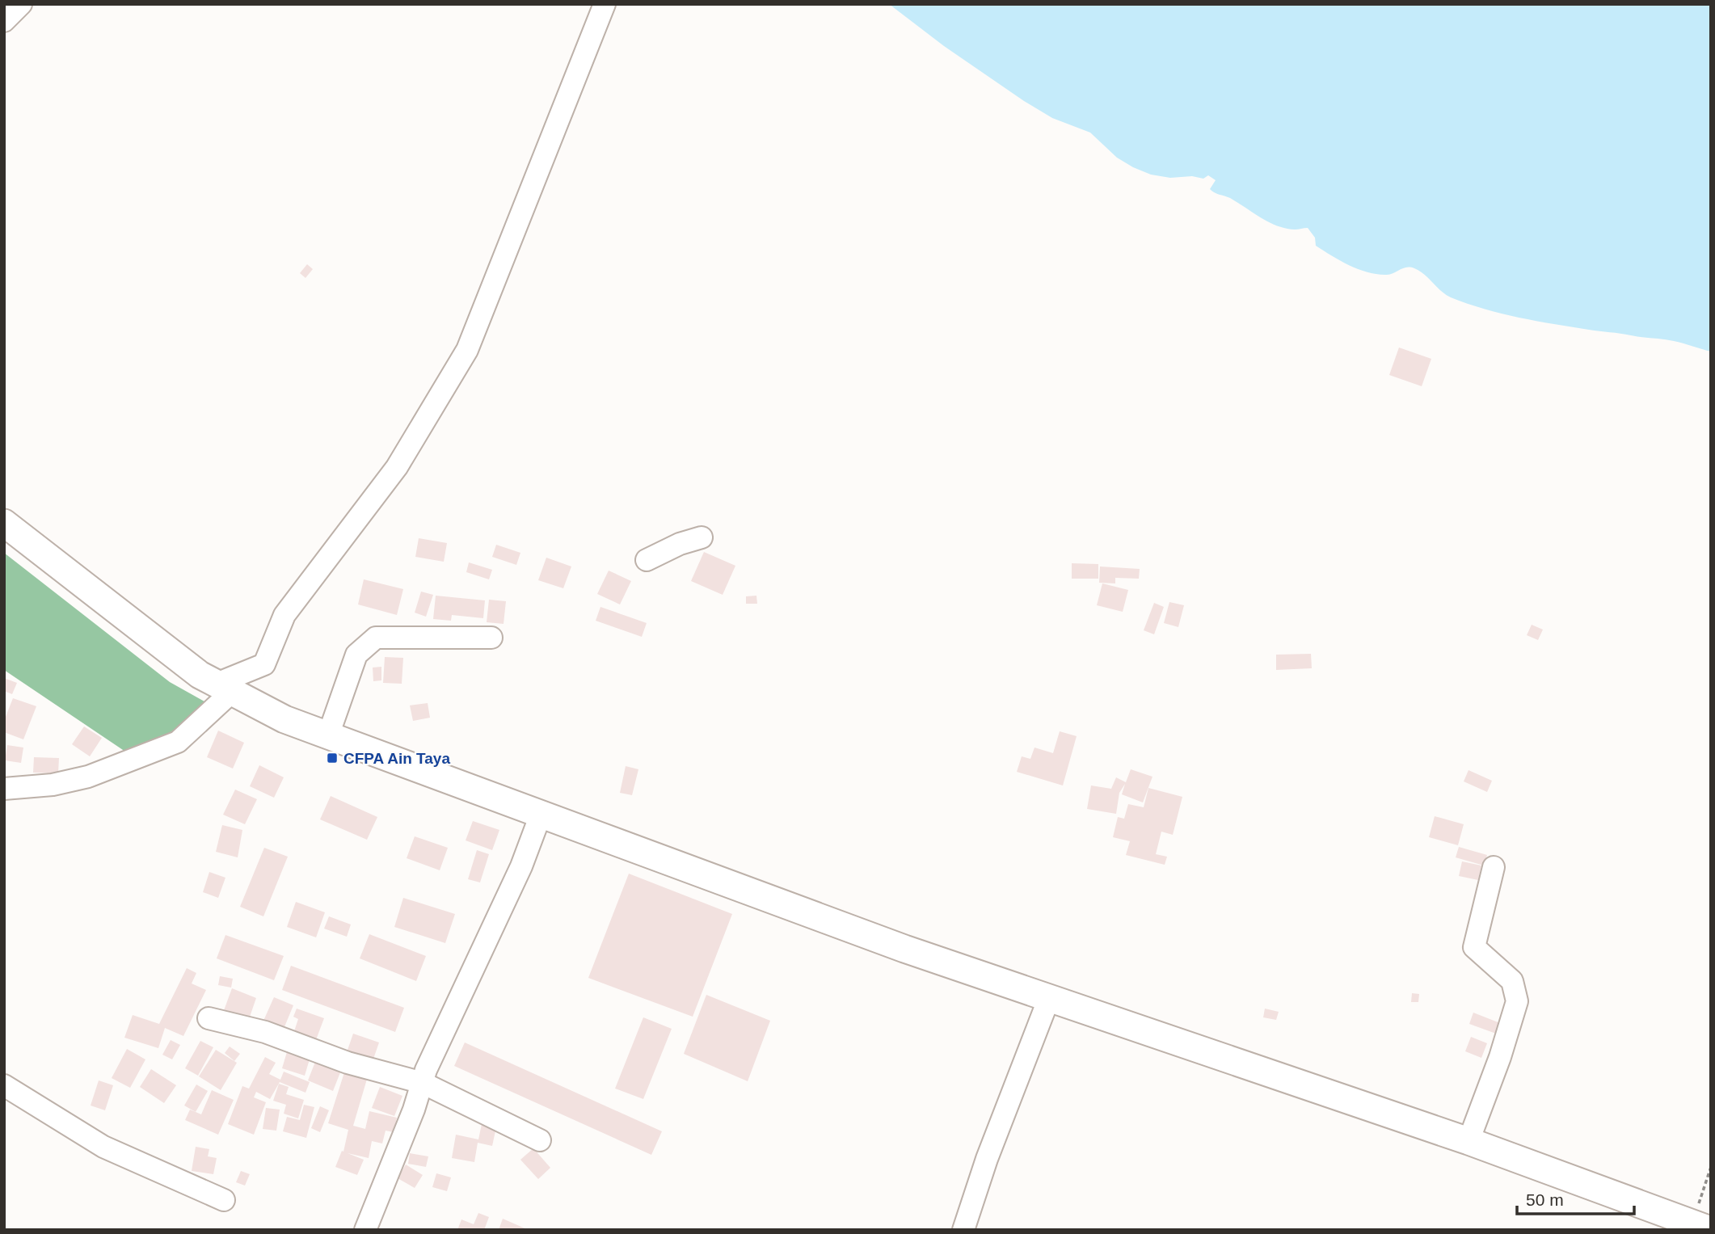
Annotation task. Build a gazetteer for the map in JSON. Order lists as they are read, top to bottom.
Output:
{
  "places": {
    "transit": ["CFPA Ain Taya"]
  },
  "scale_bar": "50 m"
}
